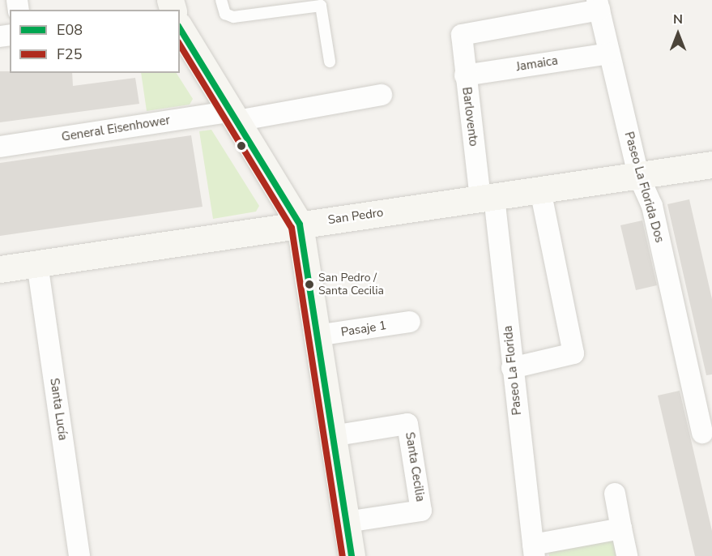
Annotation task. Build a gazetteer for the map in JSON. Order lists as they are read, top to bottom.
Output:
{
  "streets": {
    "street": [
      "Jamaica",
      "Barlovento",
      "General Eisenhower",
      "Paseo La Florida Dos",
      "San Pedro",
      "Pasaje 1",
      "Paseo La Florida",
      "Santa Lucía",
      "Santa Cecilia"
    ]
  },
  "crossings": [
    ["Jamaica", "Barlovento"],
    ["Jamaica", "Paseo La Florida Dos"],
    ["Barlovento", "Paseo La Florida Dos"],
    ["Barlovento", "San Pedro"],
    ["Barlovento", "Paseo La Florida"],
    ["Paseo La Florida Dos", "San Pedro"],
    ["San Pedro", "Paseo La Florida"],
    ["San Pedro", "Santa Lucía"]
  ],
  "places": ["San Pedro / Santa Cecilia"],
  "lines": ["transit line E08", "transit line F25"],
  "legend": ["E08", "F25"],
  "north": "top"
}
